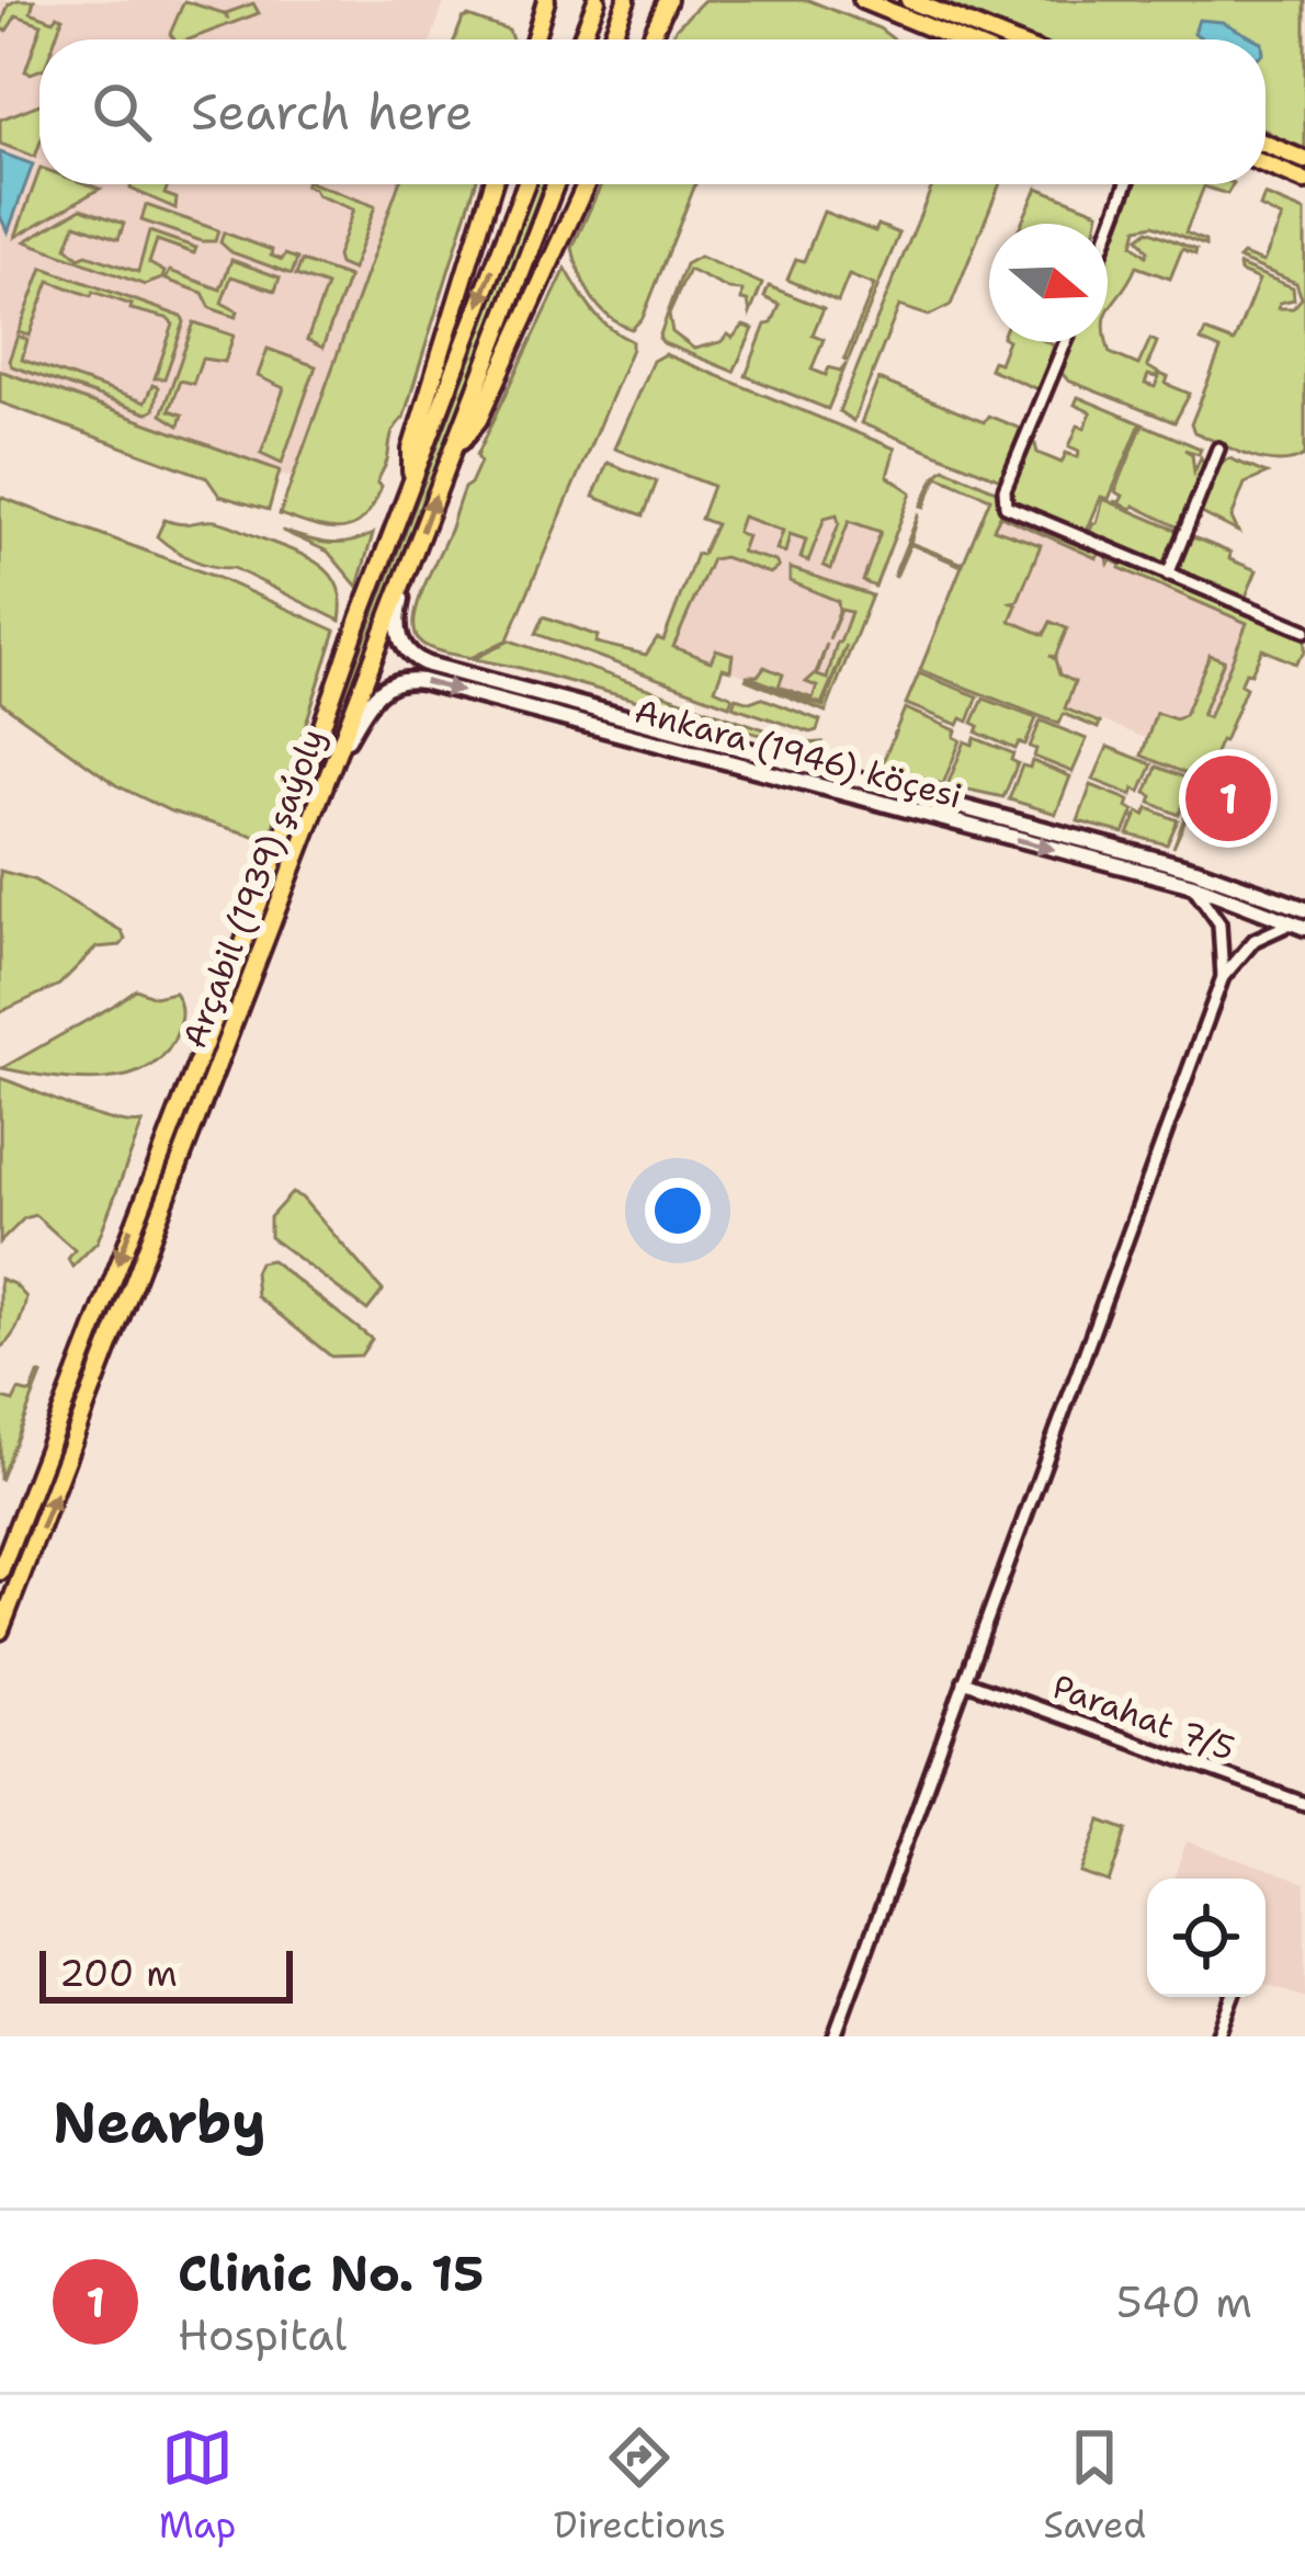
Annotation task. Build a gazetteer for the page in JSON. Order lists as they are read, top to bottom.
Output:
{
  "streets": {
    "main road": ["Ankara (1946) köçesi", "Arçabil (1939) şaýoly"],
    "street": ["Parahat 7/5"]
  },
  "crossings": [
    ["Ankara (1946) köçesi", "Arçabil (1939) şaýoly"]
  ],
  "scale_bar": "200 m",
  "north": "right",
  "page": {
    "search": "Search here",
    "pins": "1",
    "scale": "200 m",
    "heading": "Nearby",
    "list": [
      {
        "mark": "1",
        "name": "Clinic No. 15",
        "note": "Hospital",
        "value": "540 m"
      }
    ],
    "nav": ["Map", "Directions", "Saved"]
  }
}
